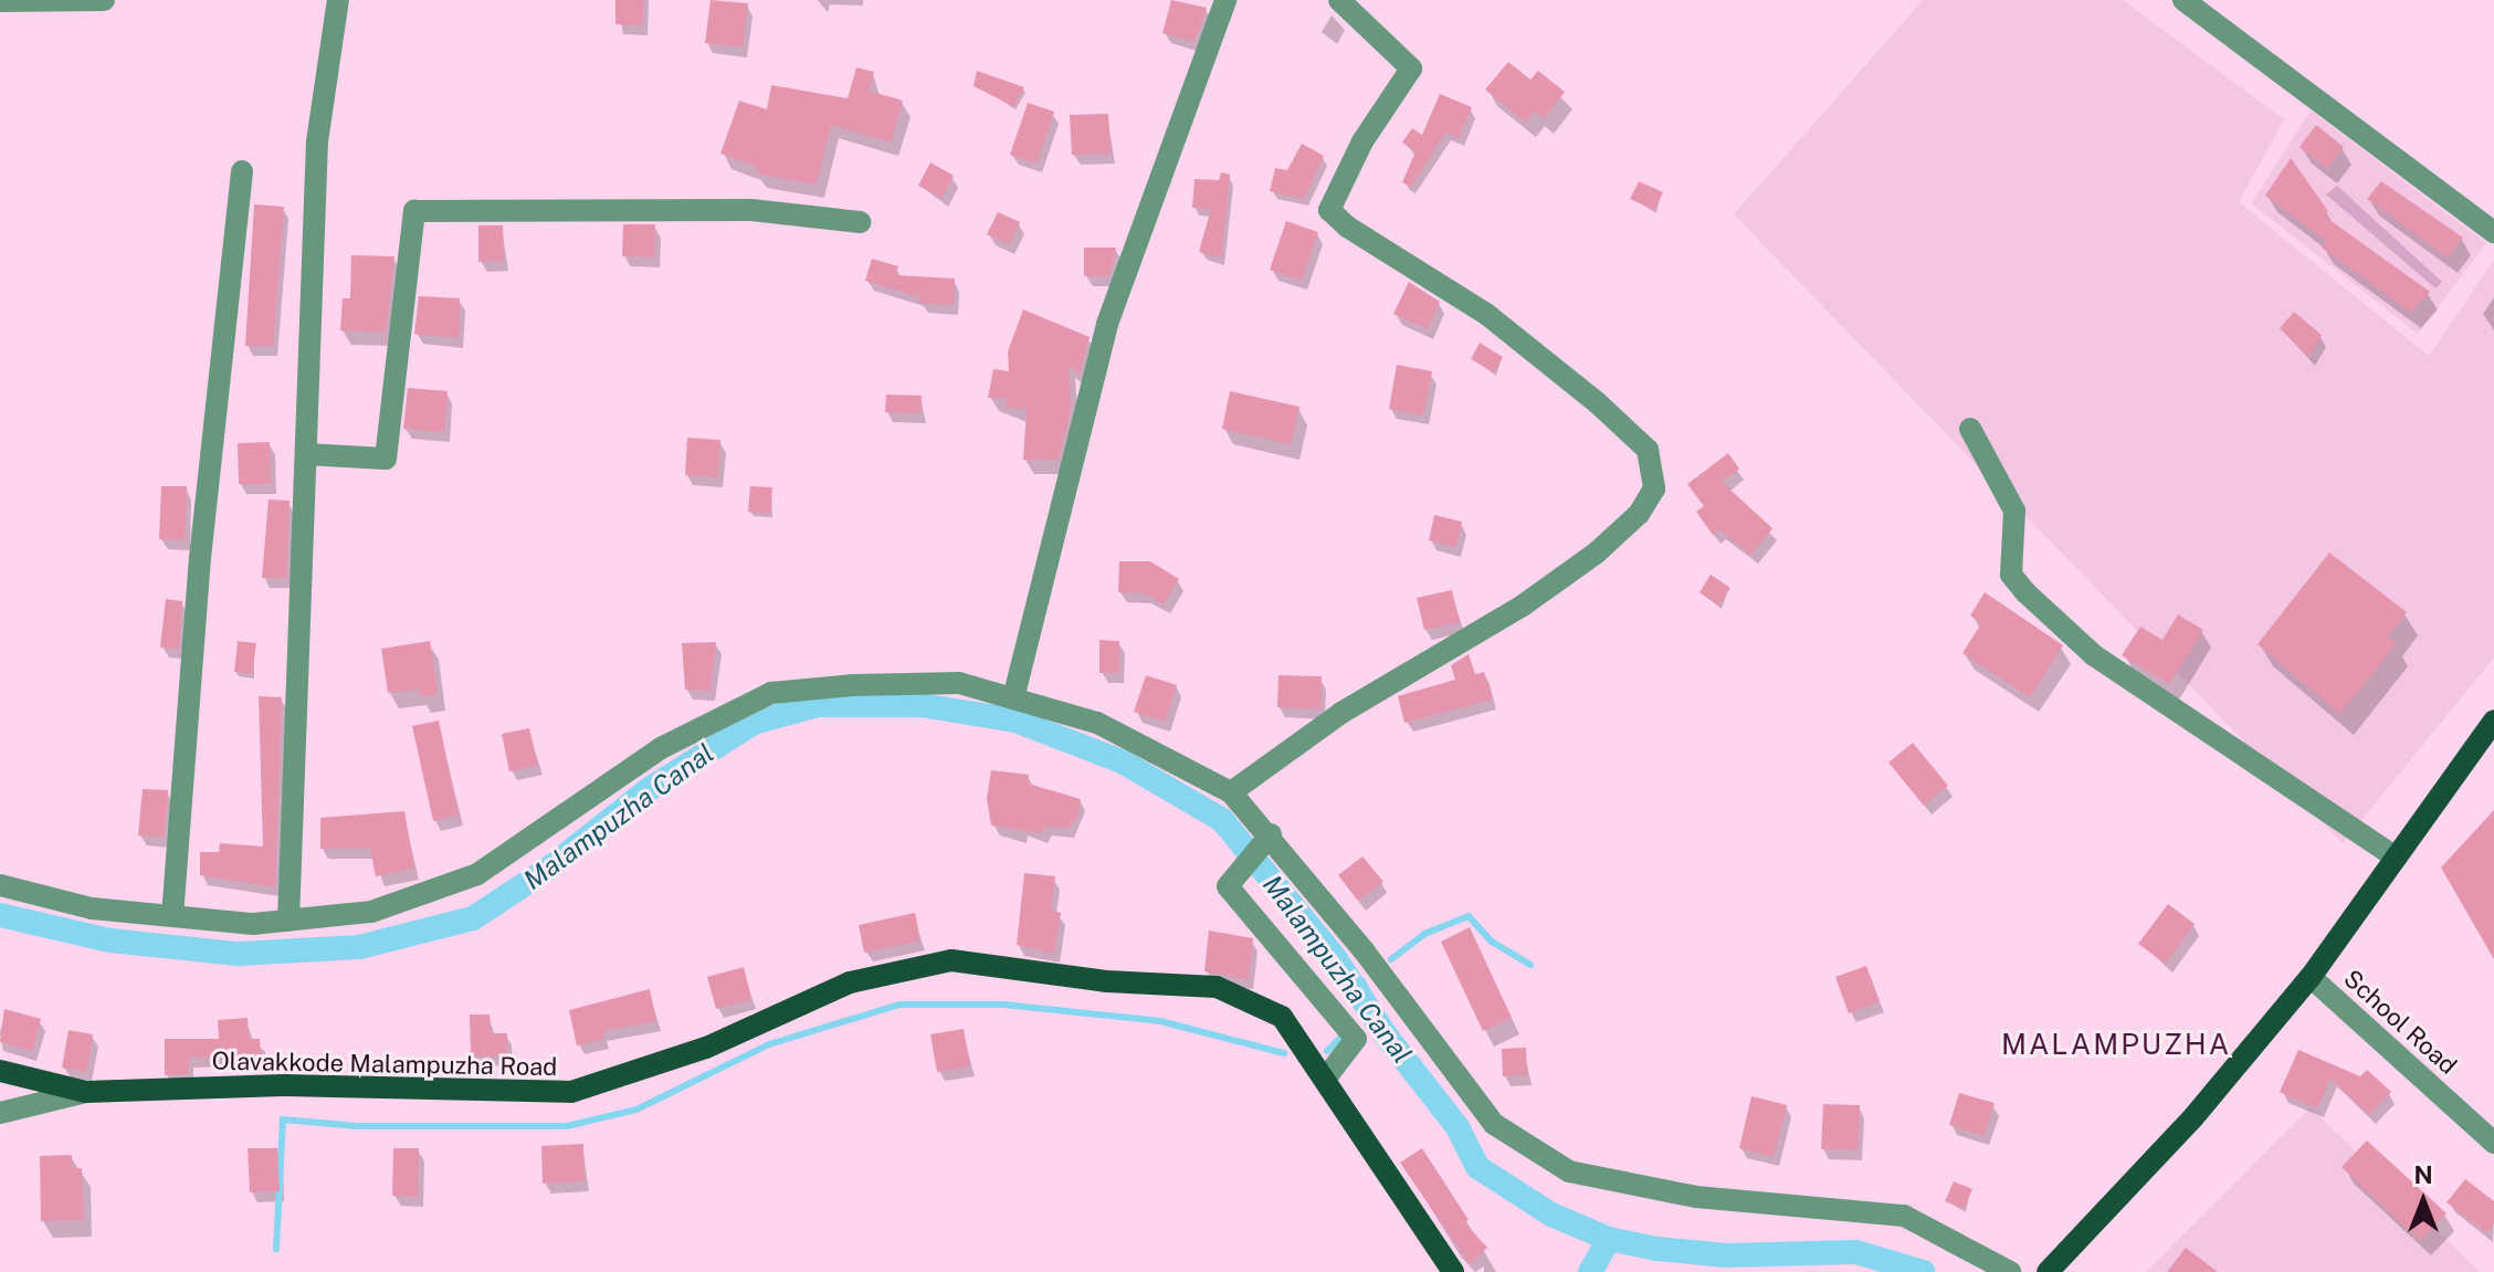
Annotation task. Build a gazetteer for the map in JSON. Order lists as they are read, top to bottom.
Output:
{
  "streets": {
    "main road": ["Olavakkode Malampuzha Road"],
    "street": ["School Road"]
  },
  "districts": ["MALAMPUZHA"],
  "water": ["Malampuzha Canal"],
  "north": "top"
}
